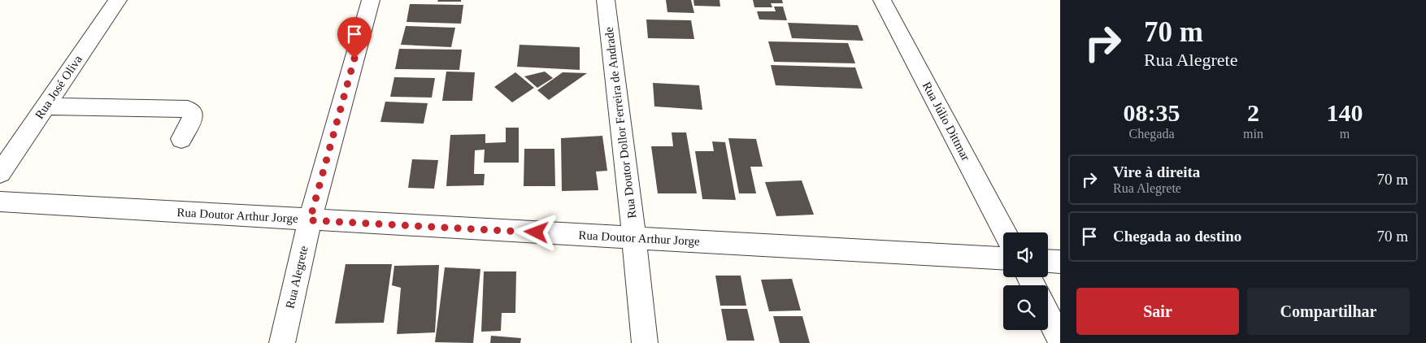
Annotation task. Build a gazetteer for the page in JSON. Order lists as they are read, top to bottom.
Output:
{
  "streets": {
    "street": [
      "Rua José Oliva",
      "Rua Júlio Dittmar",
      "Rua Doutor Dollor Ferreira de Andrade",
      "Rua Doutor Arthur Jorge",
      "Rua Alegrete"
    ]
  },
  "crossings": [
    ["Rua Doutor Dollor Ferreira de Andrade", "Rua Doutor Arthur Jorge"],
    ["Rua Doutor Arthur Jorge", "Rua Alegrete"]
  ],
  "page": {
    "turn": ["70 m", "Rua Alegrete"],
    "eta": [
      "08:35",
      "Chegada",
      "2",
      "min",
      "140",
      "m"
    ],
    "list": [
      {
        "name": "Vire à direita",
        "note": "Rua Alegrete",
        "value": "70 m"
      },
      {
        "name": "Chegada ao destino",
        "value": "70 m"
      }
    ],
    "buttons": ["Sair", "Compartilhar"]
  }
}
